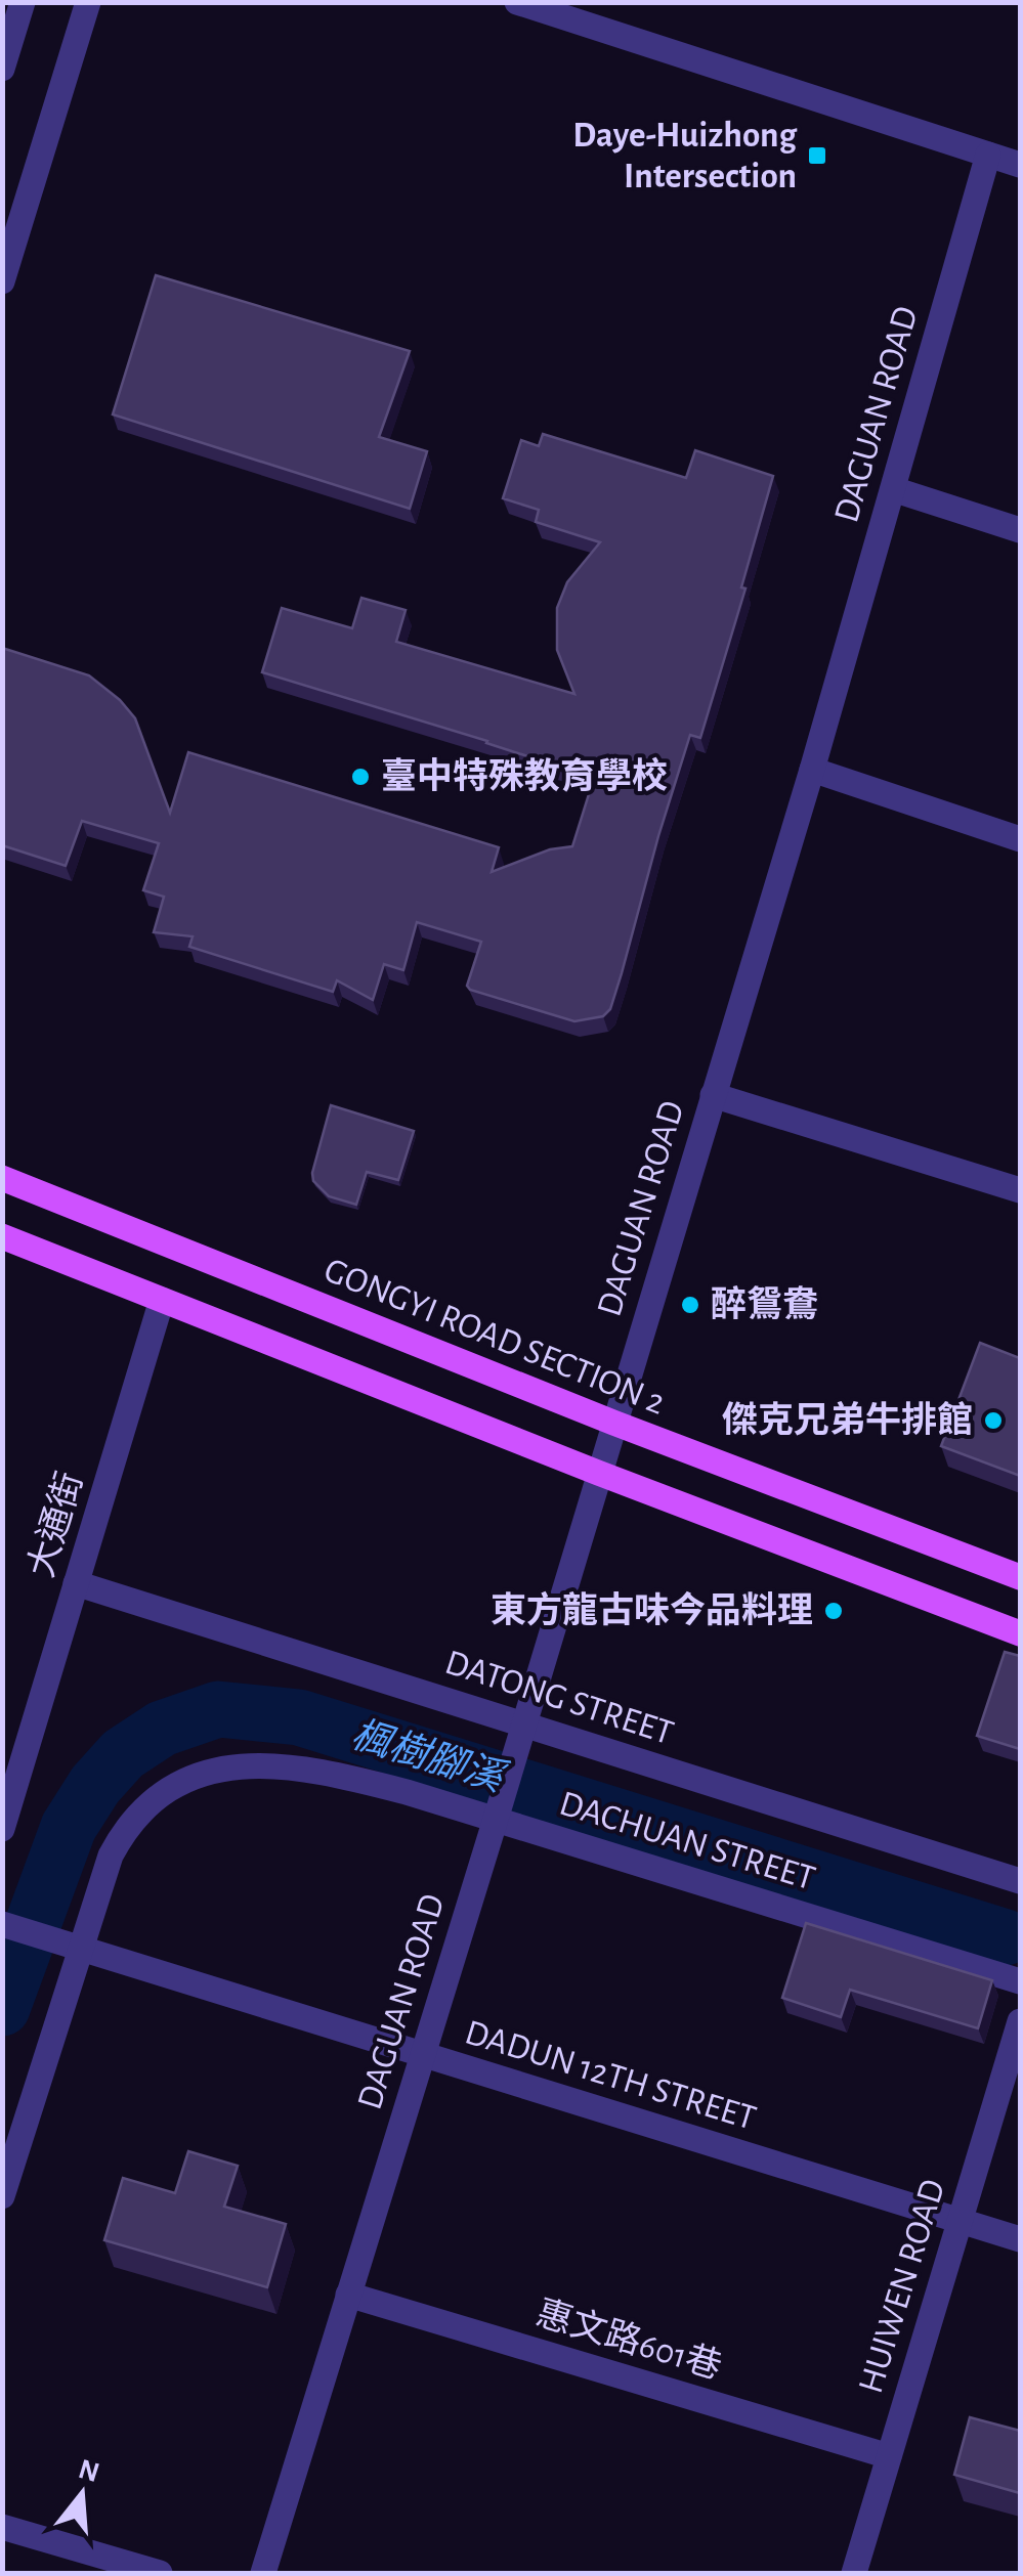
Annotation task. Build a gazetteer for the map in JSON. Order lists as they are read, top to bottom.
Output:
{
  "streets": {
    "main road": ["GONGYI ROAD SECTION 2"],
    "street": [
      "DAGUAN ROAD",
      "大通街",
      "DATONG STREET",
      "DACHUAN STREET",
      "DADUN 12TH STREET",
      "HUIWEN ROAD",
      "惠文路601巷"
    ]
  },
  "crossings": [
    ["DAGUAN ROAD", "GONGYI ROAD SECTION 2"],
    ["DAGUAN ROAD", "DATONG STREET"],
    ["DAGUAN ROAD", "DACHUAN STREET"],
    ["DAGUAN ROAD", "DADUN 12TH STREET"],
    ["DAGUAN ROAD", "惠文路601巷"],
    ["大通街", "DATONG STREET"],
    ["DACHUAN STREET", "DADUN 12TH STREET"],
    ["DADUN 12TH STREET", "HUIWEN ROAD"],
    ["HUIWEN ROAD", "惠文路601巷"]
  ],
  "water": ["楓樹腳溪"],
  "places": {
    "transit": ["Daye-Huizhong Intersection"],
    "other": [
      "臺中特殊教育學校",
      "醉鴛鴦",
      "傑克兄弟牛排館",
      "東方龍古味今品料理"
    ]
  },
  "north": "top"
}
